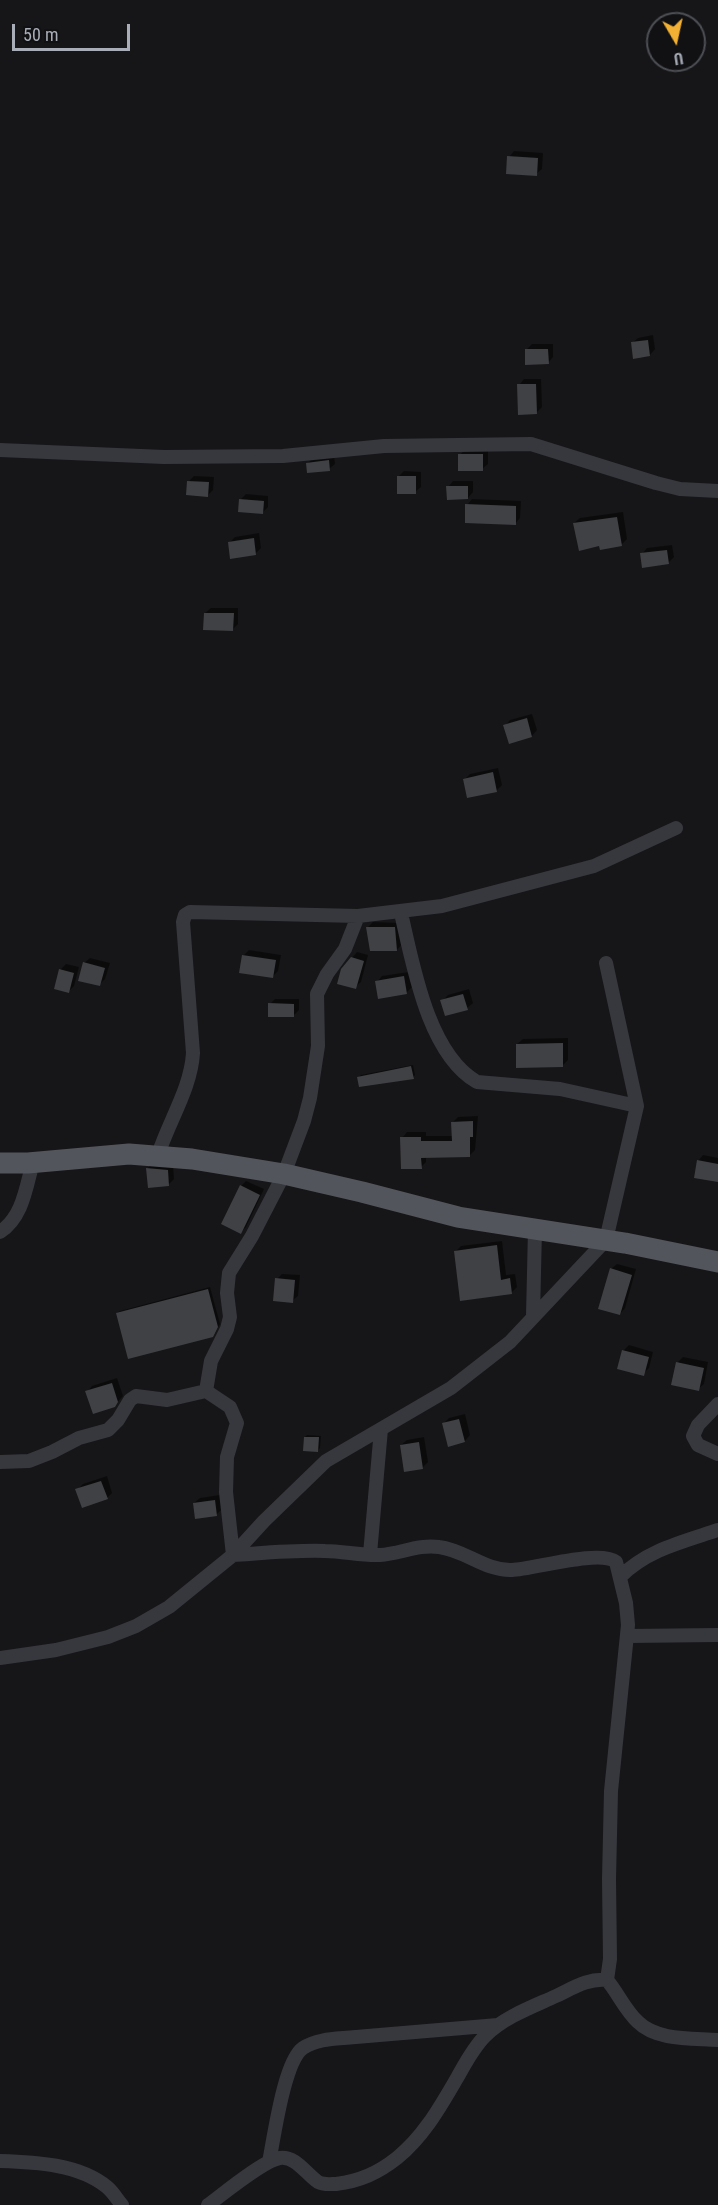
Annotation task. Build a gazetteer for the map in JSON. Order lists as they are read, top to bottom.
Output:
{
  "scale_bar": "50 m",
  "north": "bottom"
}
